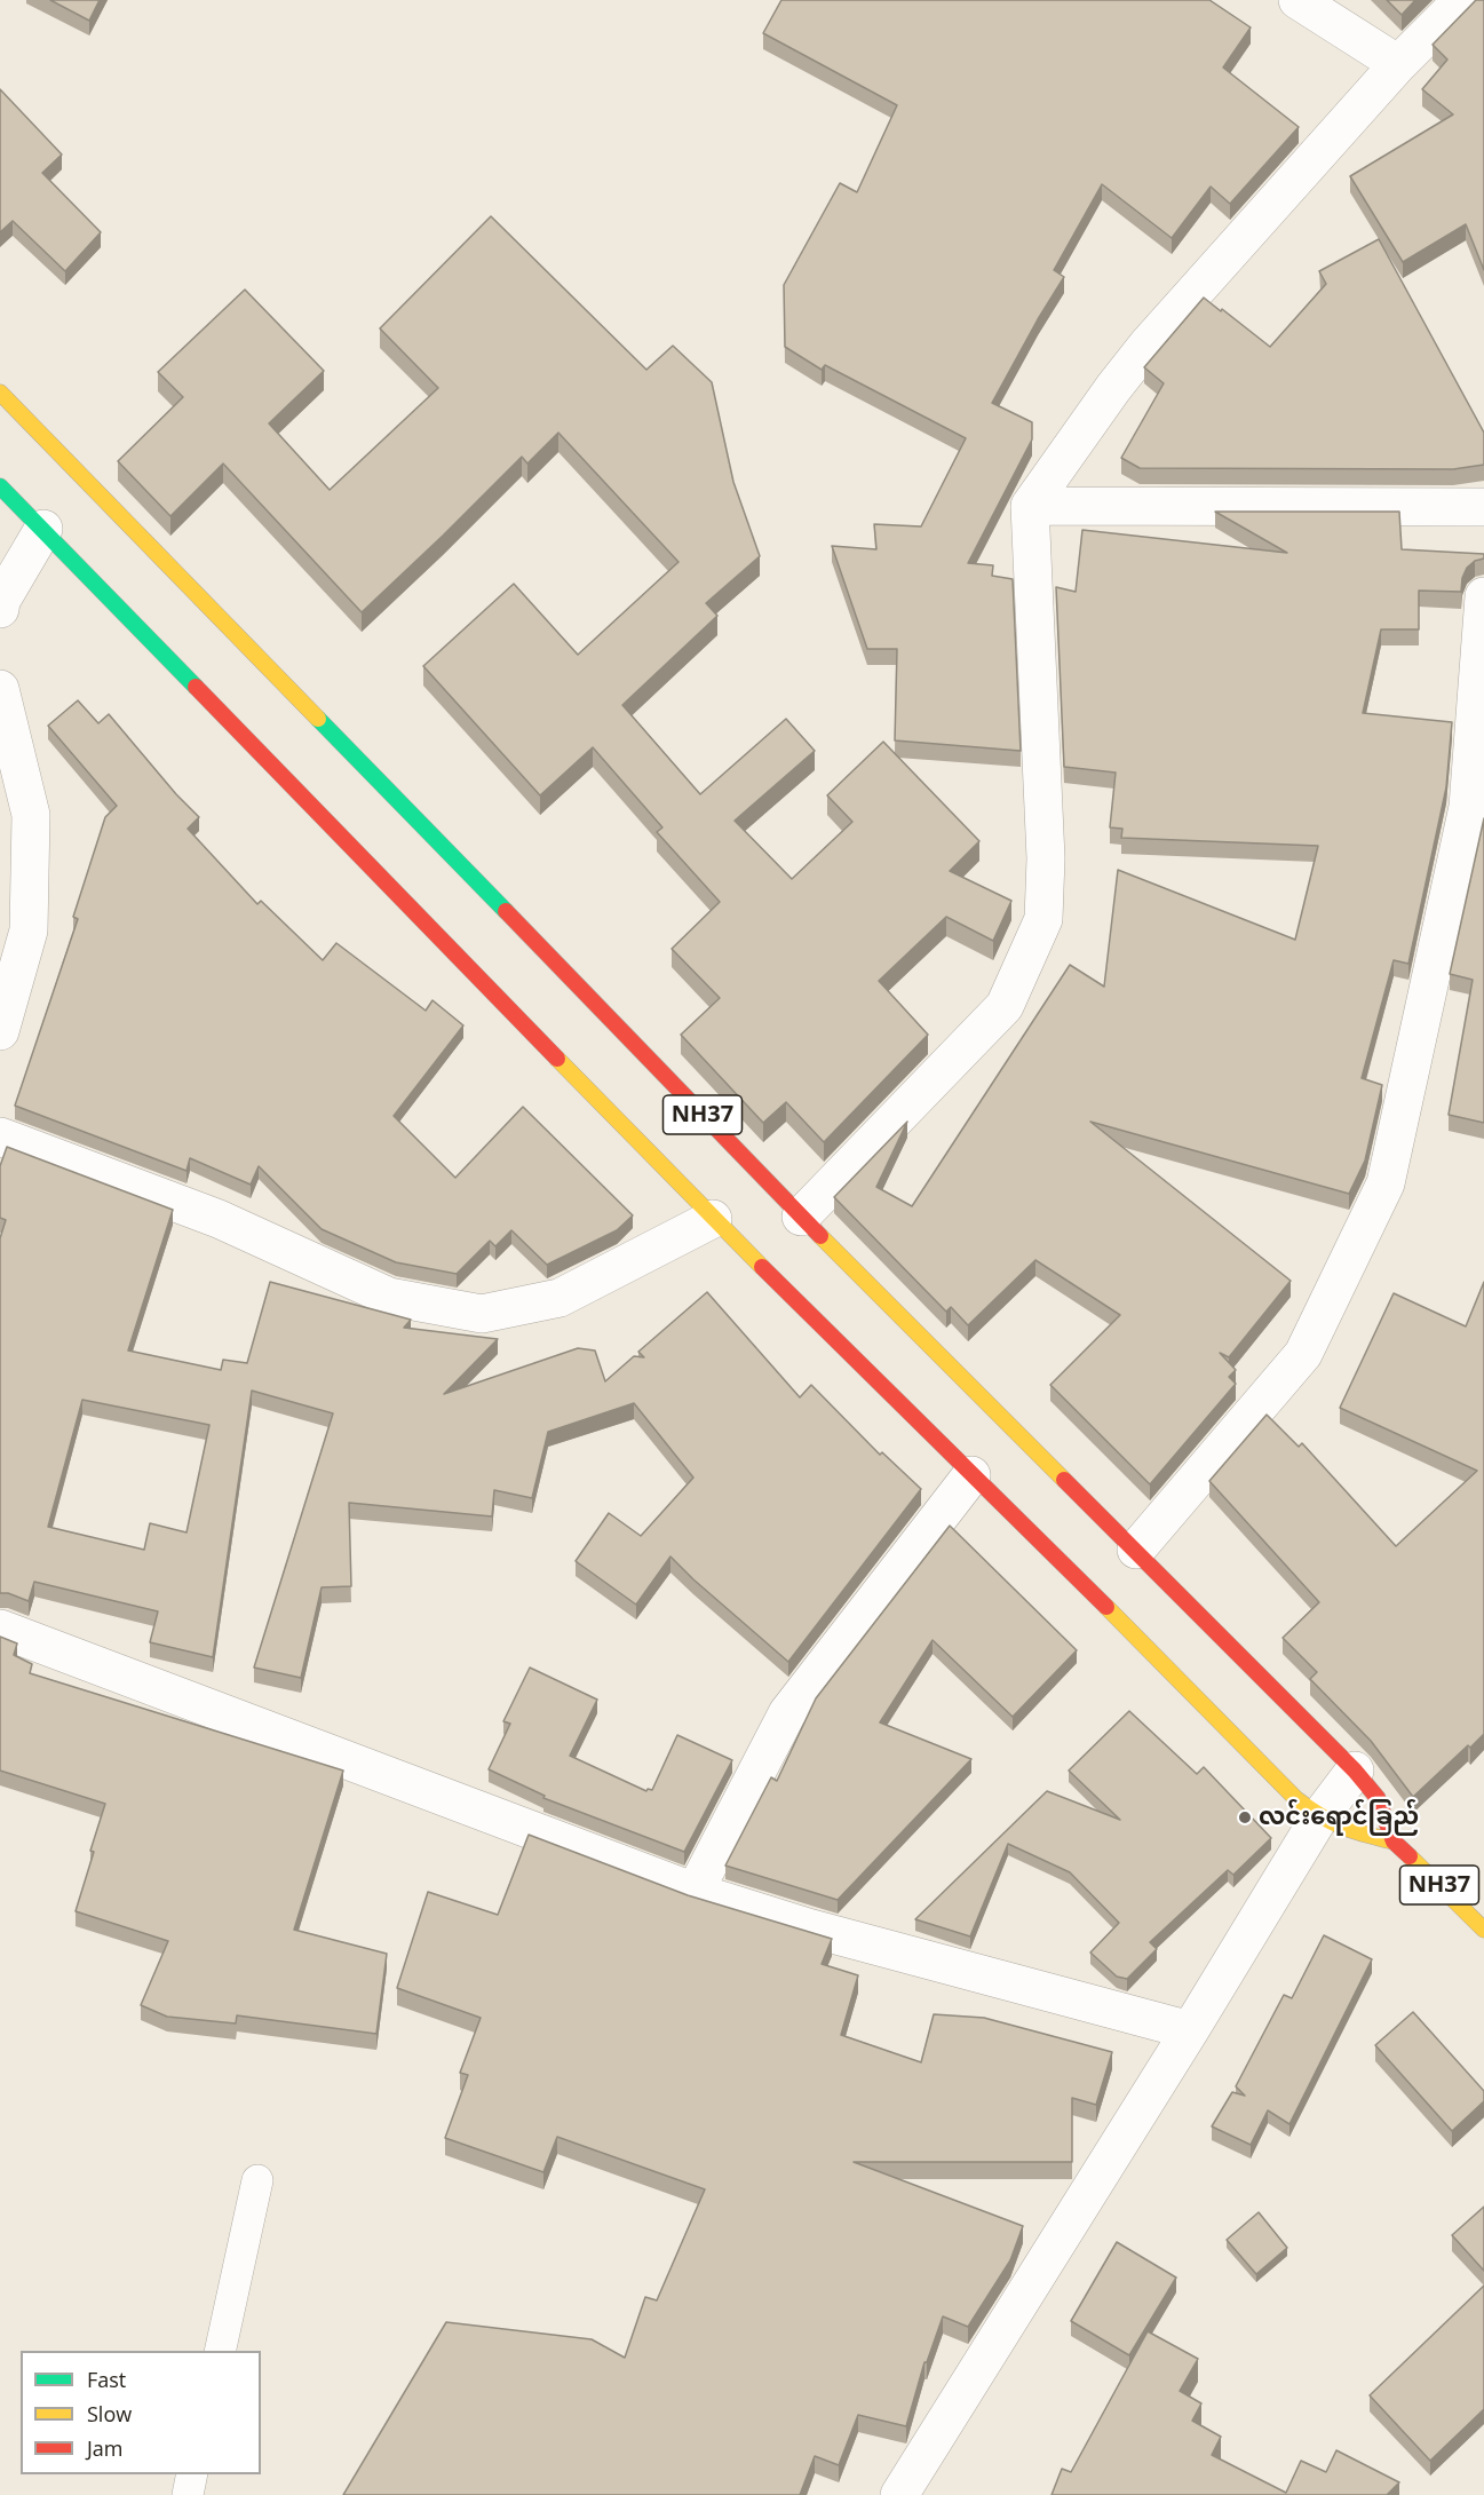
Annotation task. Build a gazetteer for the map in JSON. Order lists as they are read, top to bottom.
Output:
{
  "streets": {
    "highway": ["NH37"]
  },
  "places": ["လင်းရောင်ခြည်"],
  "legend": ["Fast", "Slow", "Jam"]
}
